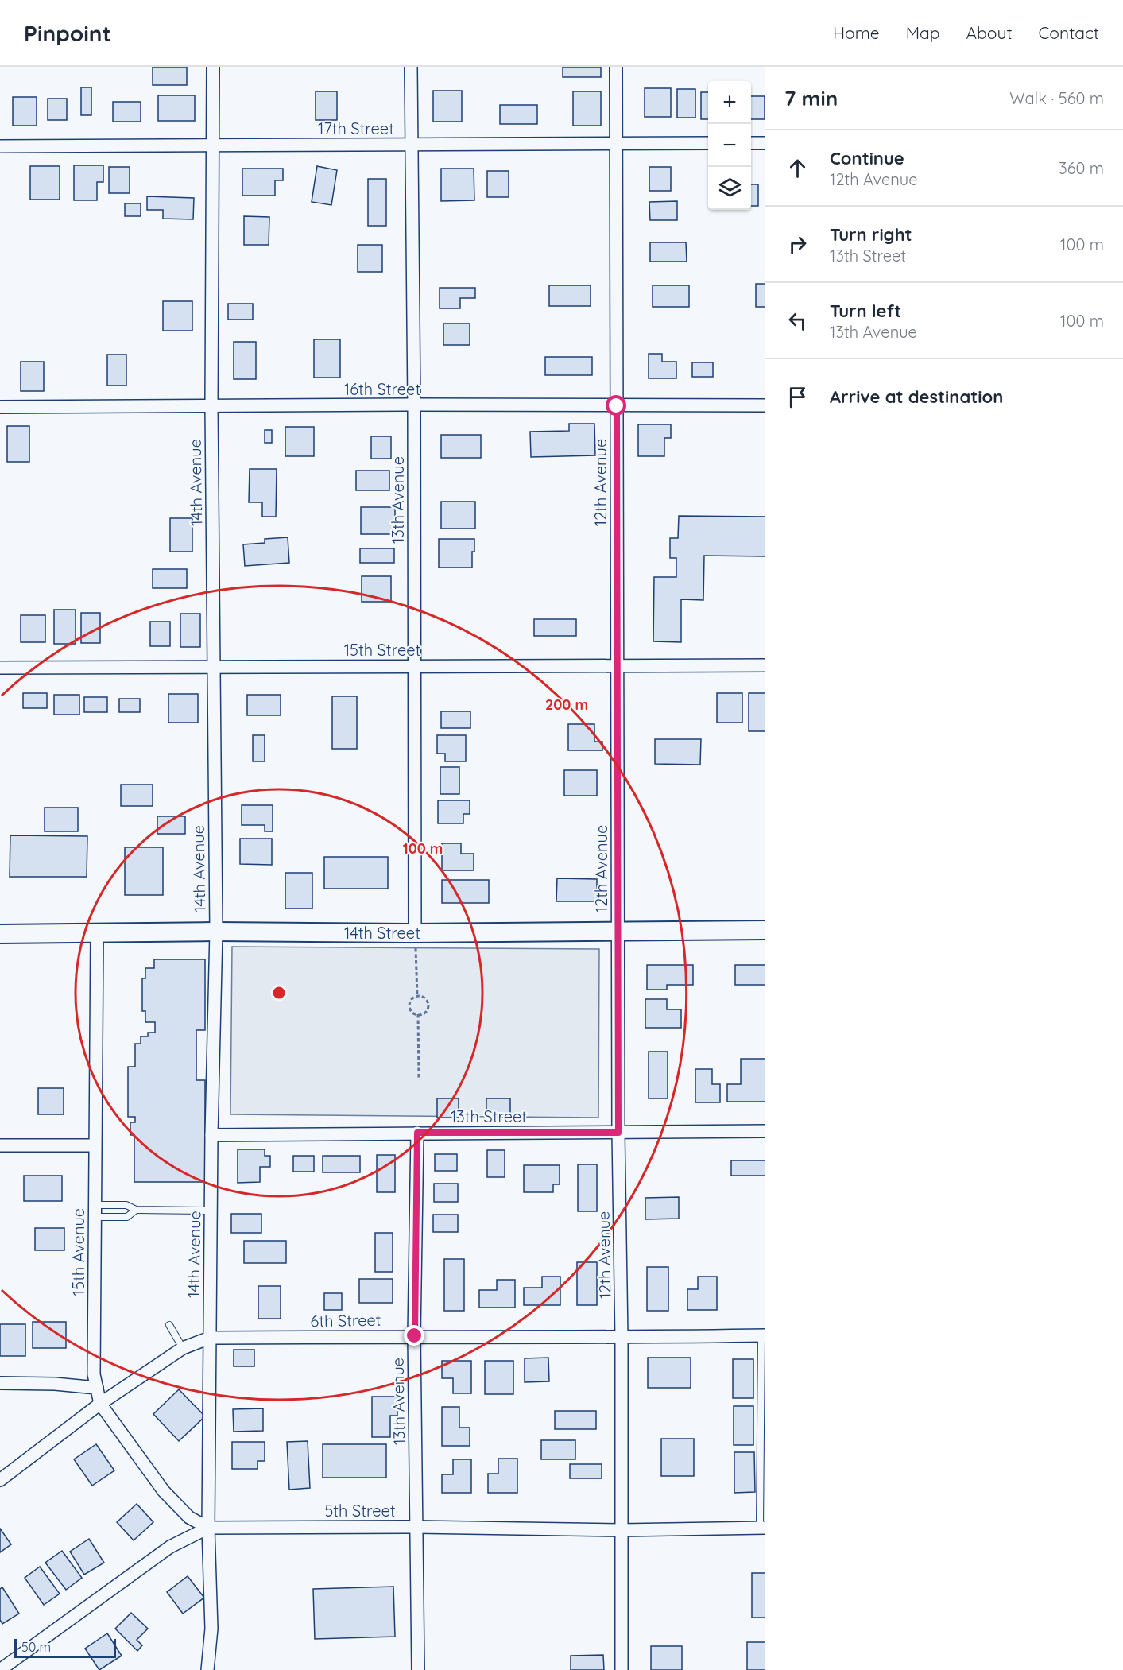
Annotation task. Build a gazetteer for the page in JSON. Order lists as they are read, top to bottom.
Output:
{
  "streets": {
    "main road": ["14th Street"],
    "street": [
      "17th Street",
      "16th Street",
      "14th Avenue",
      "12th Avenue",
      "13th Avenue",
      "15th Street",
      "13th Street",
      "15th Avenue",
      "6th Street",
      "5th Street"
    ]
  },
  "crossings": [
    ["17th Street", "14th Avenue"],
    ["17th Street", "12th Avenue"],
    ["17th Street", "13th Avenue"],
    ["16th Street", "14th Avenue"],
    ["16th Street", "12th Avenue"],
    ["16th Street", "13th Avenue"],
    ["14th Avenue", "15th Street"],
    ["14th Avenue", "14th Street"],
    ["14th Avenue", "13th Street"],
    ["14th Avenue", "15th Avenue"],
    ["14th Avenue", "6th Street"],
    ["14th Avenue", "5th Street"],
    ["12th Avenue", "15th Street"],
    ["12th Avenue", "14th Street"],
    ["12th Avenue", "13th Street"],
    ["12th Avenue", "6th Street"],
    ["12th Avenue", "5th Street"],
    ["13th Avenue", "15th Street"],
    ["13th Avenue", "14th Street"],
    ["13th Avenue", "13th Street"],
    ["13th Avenue", "6th Street"],
    ["13th Avenue", "5th Street"],
    ["14th Street", "15th Avenue"],
    ["15th Avenue", "6th Street"],
    ["15th Avenue", "5th Street"]
  ],
  "scale_bar": "50 m",
  "page": {
    "header": "Pinpoint",
    "nav": [
      "Home",
      "Map",
      "About",
      "Contact"
    ],
    "heading": ["7 min", "Walk · 560 m"],
    "map_buttons": ["+", "−"],
    "list": [
      ["Continue", "12th Avenue", "360 m"],
      ["Turn right", "13th Street", "100 m"],
      ["Turn left", "13th Avenue", "100 m"],
      "Arrive at destination"
    ],
    "scale": "50 m"
  },
  "rings": ["200 m", "100 m"]
}
